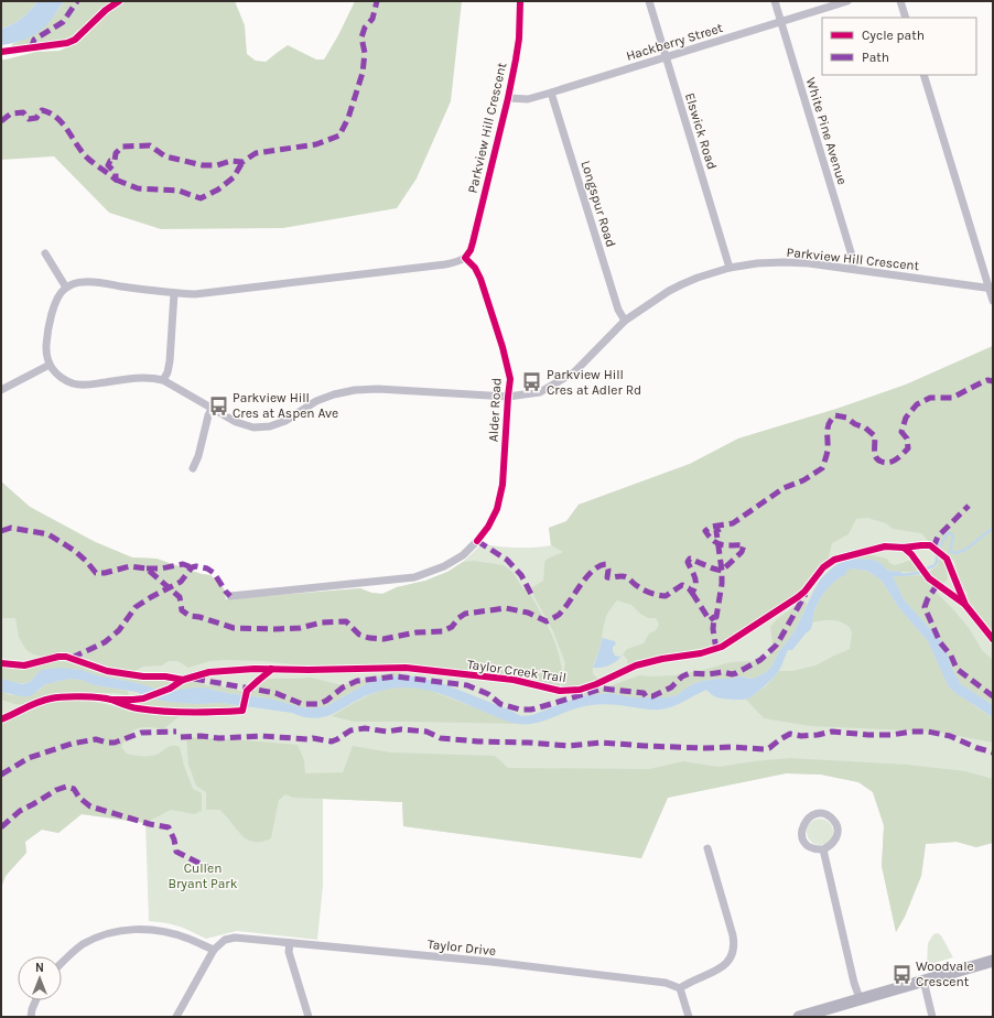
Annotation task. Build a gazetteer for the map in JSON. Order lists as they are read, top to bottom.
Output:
{
  "streets": {
    "street": [
      "Hackberry Street",
      "Parkview Hill Crescent",
      "Elswick Road",
      "White Pine Avenue",
      "Longspur Road",
      "Alder Road",
      "Taylor Drive"
    ],
    "cycle path": ["Taylor Creek Trail"]
  },
  "crossings": [
    ["Hackberry Street", "Parkview Hill Crescent"],
    ["Hackberry Street", "Elswick Road"],
    ["Hackberry Street", "White Pine Avenue"],
    ["Hackberry Street", "Longspur Road"],
    ["Parkview Hill Crescent", "Elswick Road"],
    ["Parkview Hill Crescent", "White Pine Avenue"],
    ["Parkview Hill Crescent", "Longspur Road"],
    ["Parkview Hill Crescent", "Alder Road"]
  ],
  "parks": ["Cullen Bryant Park"],
  "places": {
    "bus stop": ["Parkview Hill Cres at Adler Rd", "Parkview Hill Cres at Aspen Ave", "Woodvale Crescent"]
  },
  "legend": ["Cycle path", "Path"],
  "north": "top"
}
